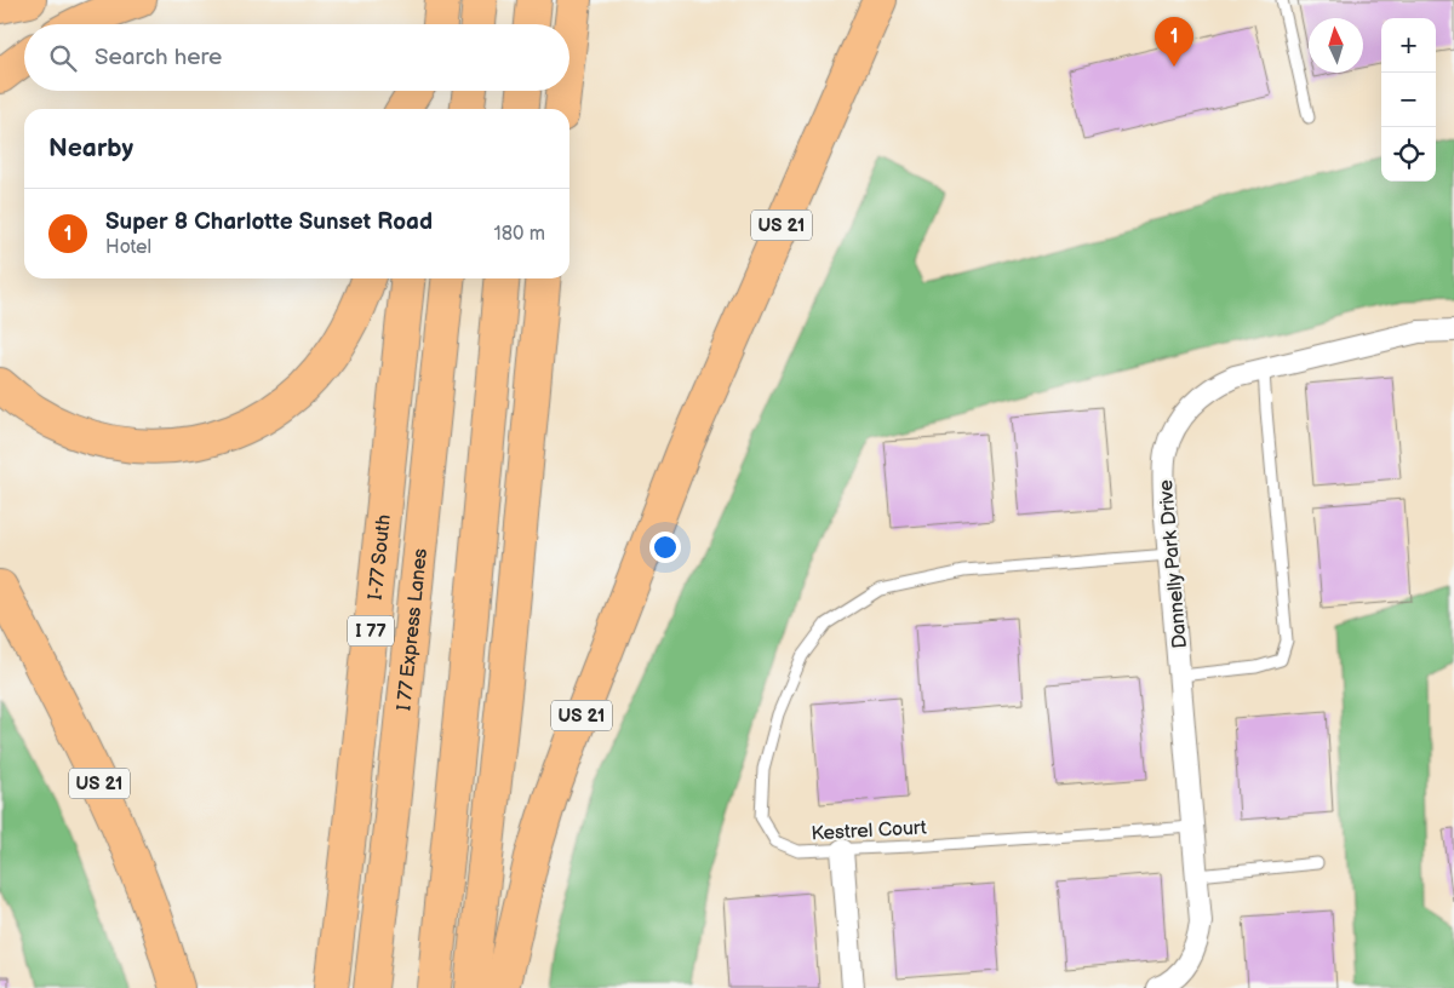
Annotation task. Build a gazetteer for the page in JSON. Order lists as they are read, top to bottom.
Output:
{
  "streets": {
    "main road": [
      "US 21",
      "I-77 South",
      "I 77",
      "I 77 Express Lanes"
    ],
    "street": ["Dannelly Park Drive"],
    "lane": ["Kestrel Court"]
  },
  "crossings": [
    ["Dannelly Park Drive", "Kestrel Court"]
  ],
  "north": "top",
  "page": {
    "pins": "1",
    "map_buttons": ["+", "−"],
    "search": "Search here",
    "heading": "Nearby",
    "list": [
      {
        "mark": "1",
        "name": "Super 8 Charlotte Sunset Road",
        "note": "Hotel",
        "value": "180 m"
      }
    ]
  }
}
